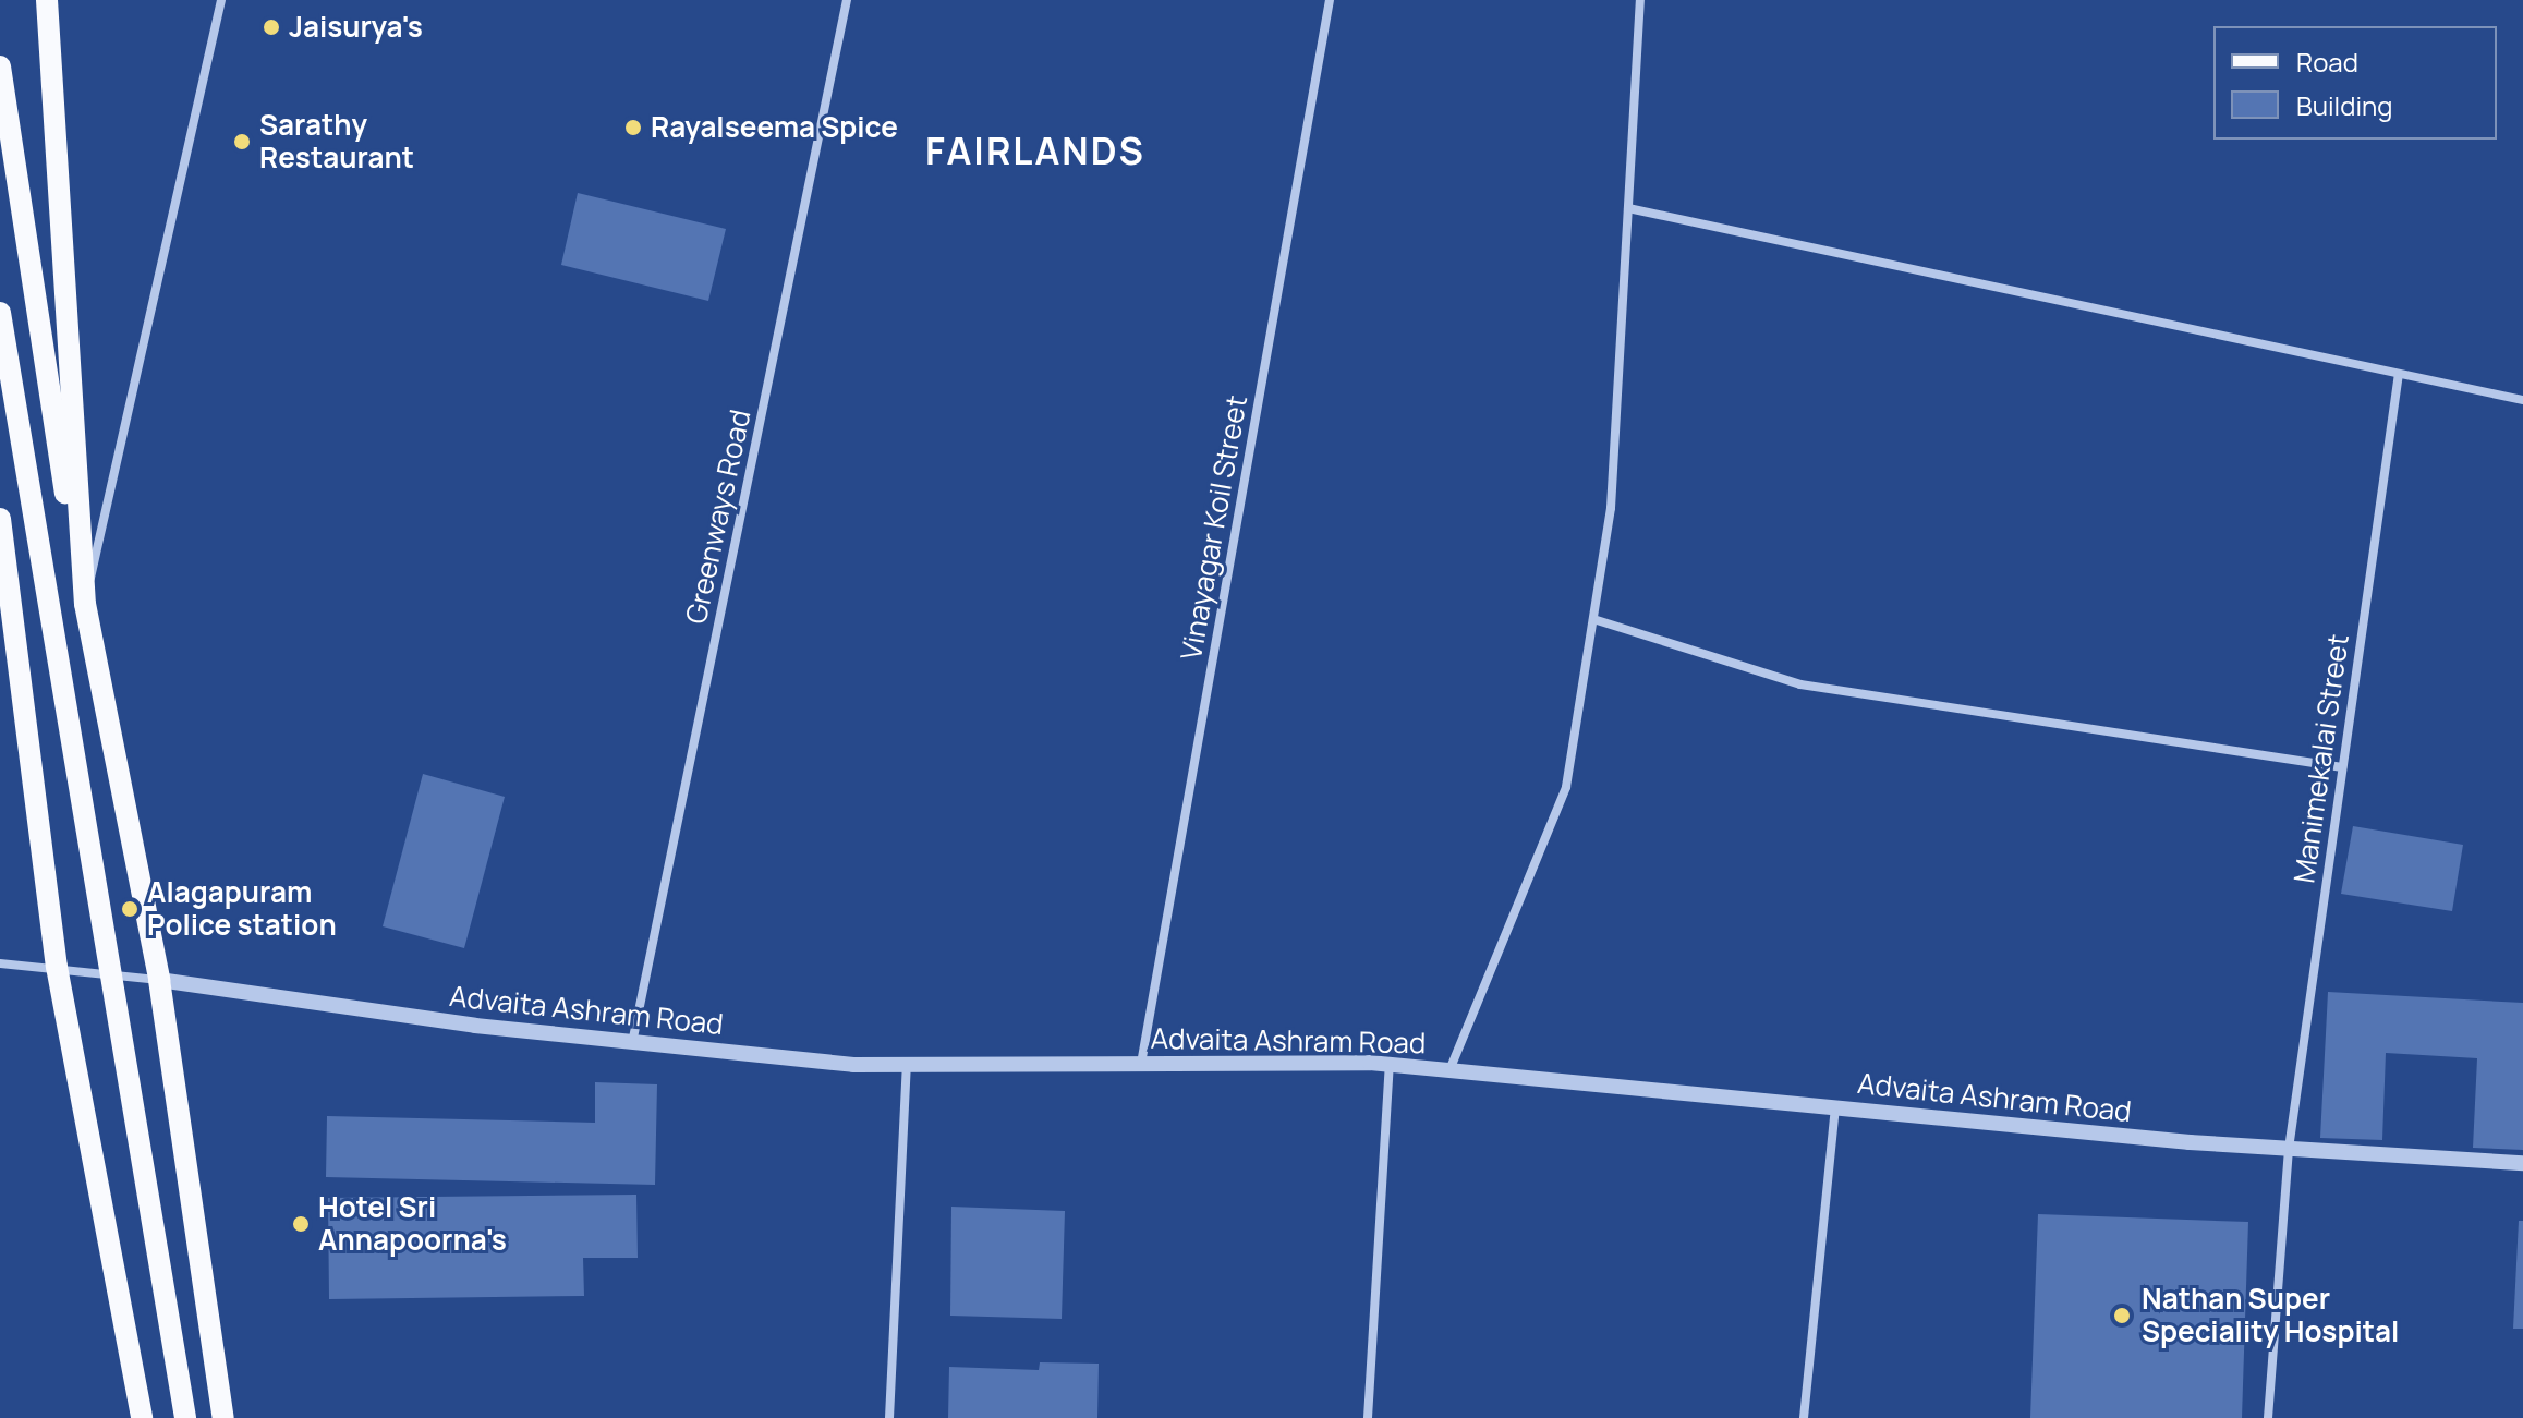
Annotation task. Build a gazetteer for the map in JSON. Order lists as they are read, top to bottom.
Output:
{
  "streets": {
    "street": [
      "Greenways Road",
      "Vinayagar Koil Street",
      "Manimekalai Street",
      "Advaita Ashram Road"
    ]
  },
  "crossings": [
    ["Greenways Road", "Advaita Ashram Road"],
    ["Vinayagar Koil Street", "Advaita Ashram Road"],
    ["Manimekalai Street", "Advaita Ashram Road"]
  ],
  "districts": ["FAIRLANDS"],
  "places": [
    "Jaisurya's",
    "Rayalseema Spice",
    "Sarathy Restaurant",
    "Alagapuram Police station",
    "Hotel Sri Annapoorna's",
    "Nathan Super Speciality Hospital"
  ],
  "legend": ["Road", "Building"]
}
